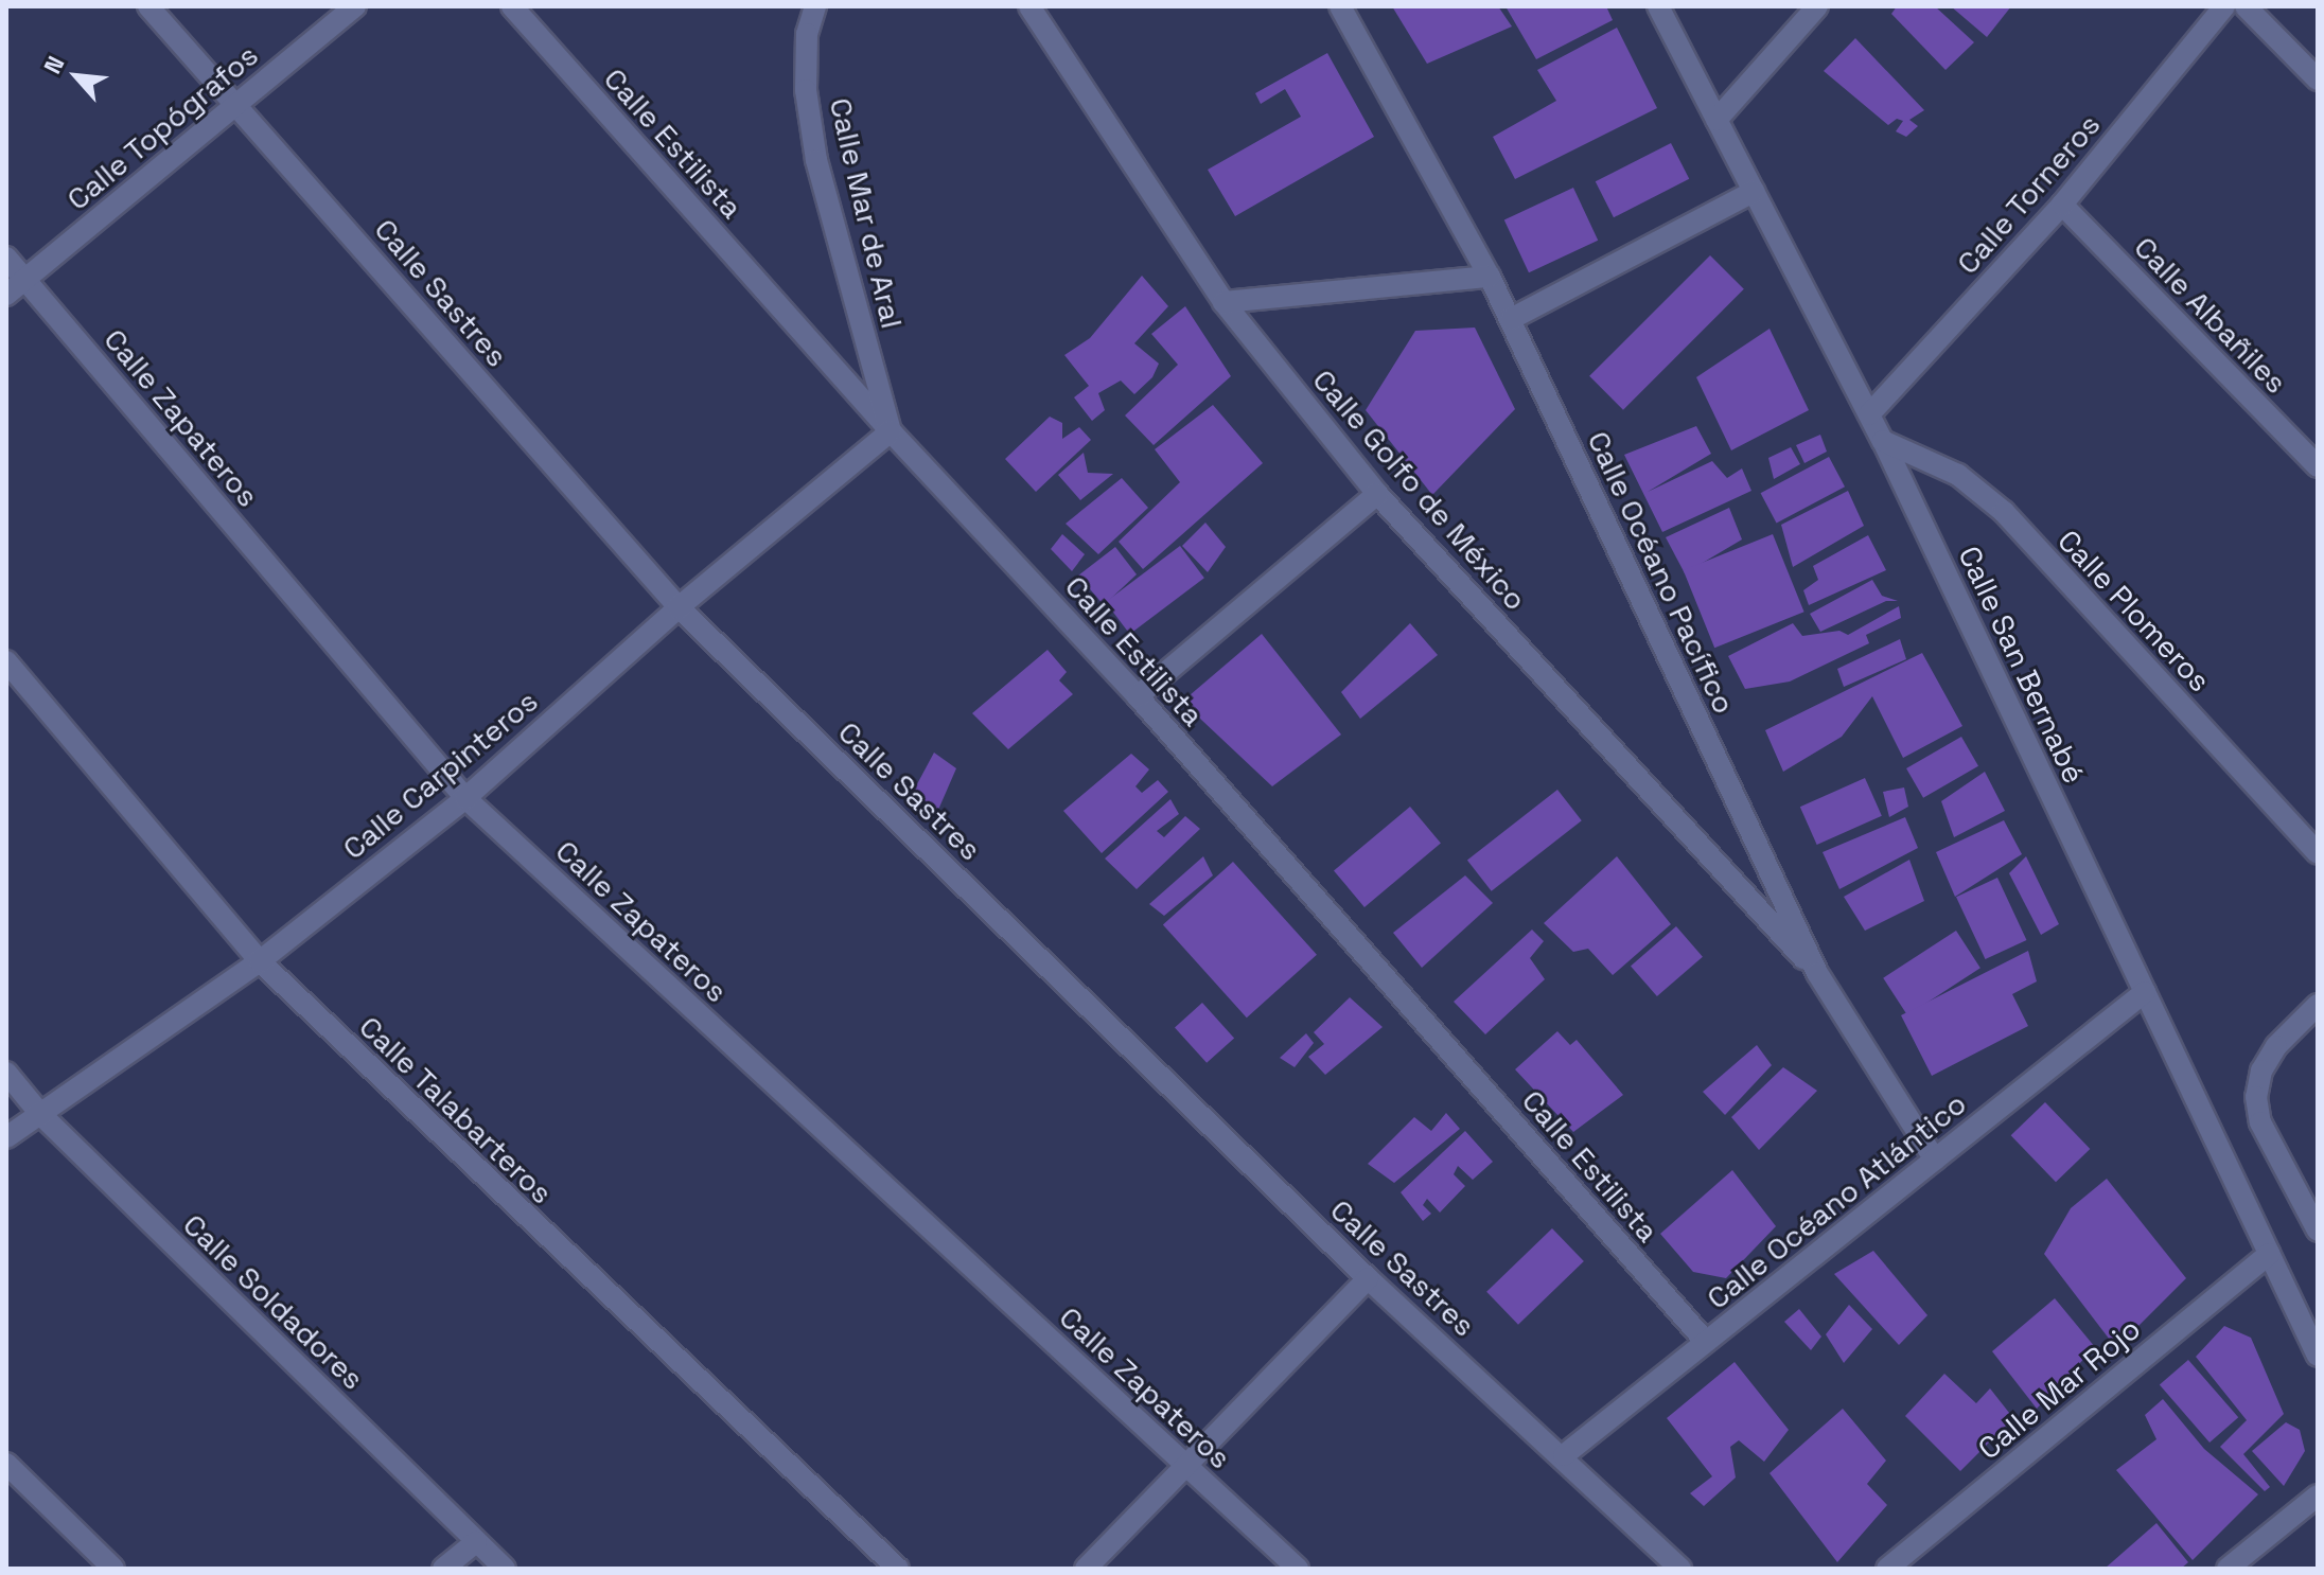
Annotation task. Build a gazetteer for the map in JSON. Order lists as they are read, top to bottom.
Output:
{
  "streets": {
    "street": [
      "Calle Topógrafos",
      "Calle Estilista",
      "Calle Torneros",
      "Calle Mar de Aral",
      "Calle Sastres",
      "Calle Albañiles",
      "Calle Zapateros",
      "Calle Golfo de México",
      "Calle Océano Pacífico",
      "Calle Plomeros",
      "Calle San Bernabé",
      "Calle Carpinteros",
      "Calle Talabarteros",
      "Calle Océano Atlántico",
      "Calle Soldadores",
      "Calle Mar Rojo"
    ]
  },
  "crossings": [
    ["Calle Topógrafos", "Calle Sastres"],
    ["Calle Topógrafos", "Calle Zapateros"],
    ["Calle Estilista", "Calle Mar de Aral"],
    ["Calle Estilista", "Calle Carpinteros"],
    ["Calle Estilista", "Calle Océano Atlántico"],
    ["Calle Torneros", "Calle Albañiles"],
    ["Calle Torneros", "Calle San Bernabé"],
    ["Calle Mar de Aral", "Calle Carpinteros"],
    ["Calle Sastres", "Calle Carpinteros"],
    ["Calle Sastres", "Calle Océano Atlántico"],
    ["Calle Zapateros", "Calle Carpinteros"],
    ["Calle Golfo de México", "Calle Océano Pacífico"],
    ["Calle Océano Pacífico", "Calle Océano Atlántico"],
    ["Calle Plomeros", "Calle San Bernabé"],
    ["Calle San Bernabé", "Calle Océano Atlántico"],
    ["Calle San Bernabé", "Calle Mar Rojo"],
    ["Calle Carpinteros", "Calle Talabarteros"],
    ["Calle Carpinteros", "Calle Soldadores"]
  ],
  "north": "top left"
}
